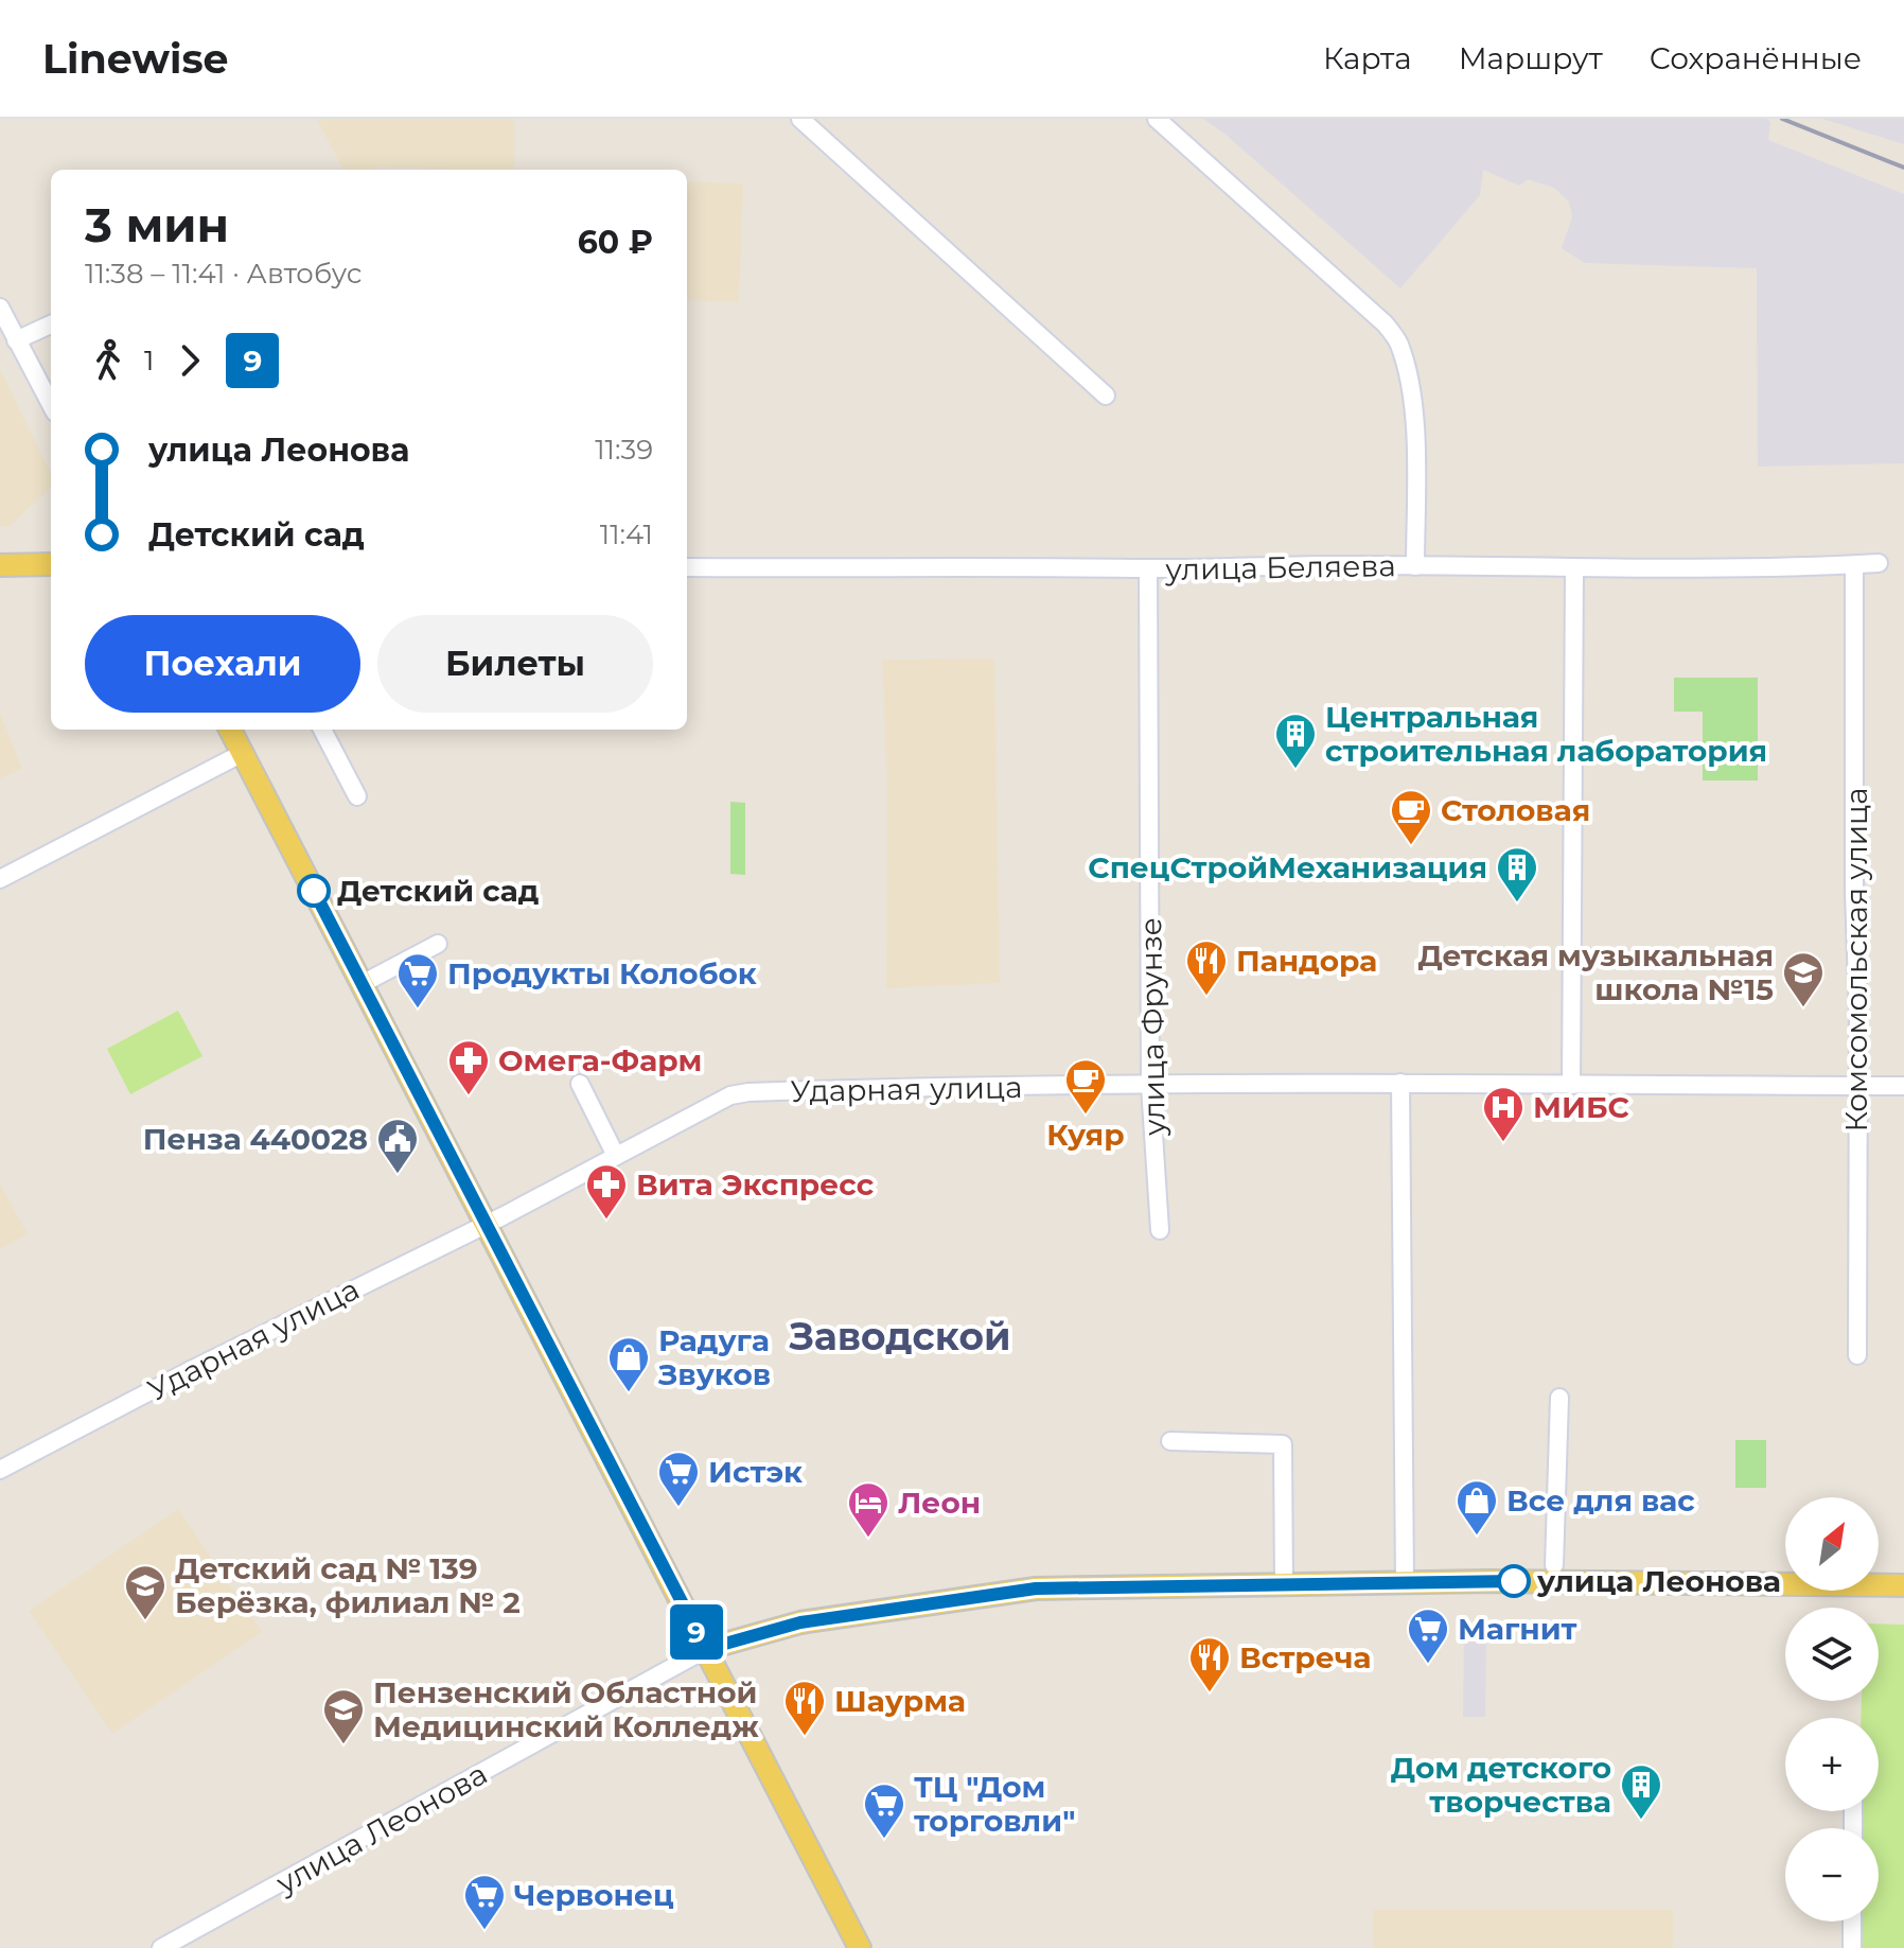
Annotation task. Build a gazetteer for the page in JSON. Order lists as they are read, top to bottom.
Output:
{
  "streets": {
    "main road": ["улица Леонова"],
    "street": [
      "улица Беляева",
      "Комсомольская улица",
      "улица Фрунзе",
      "Ударная улица"
    ]
  },
  "crossings": [
    ["улица Беляева", "Комсомольская улица"],
    ["улица Беляева", "улица Фрунзе"],
    ["Комсомольская улица", "Ударная улица"],
    ["улица Фрунзе", "Ударная улица"]
  ],
  "districts": ["Заводской"],
  "places": {
    "building": ["Центральная строительная лаборатория", "СпецСтройМеханизация", "Дом детского творчества"],
    "cafe": ["Столовая", "Куяр"],
    "other": ["Детский сад", "улица Леонова"],
    "restaurant": ["Пандора", "Встреча", "Шаурма"],
    "school or university": ["Детская музыкальная школа №15", "Детский сад № 139 Берёзка, филиал № 2", "Пензенский Областной Медицинский Колледж"],
    "supermarket": [
      "Продукты Колобок",
      "Истэк",
      "Магнит",
      "ТЦ \"Дом торговли\"",
      "Червонец"
    ],
    "pharmacy": ["Омега-Фарм", "Вита Экспресс"],
    "hospital": ["МИБС"],
    "public building": ["Пенза 440028"],
    "shop": ["Радуга Звуков", "Все для вас"],
    "hotel": ["Леон"]
  },
  "lines": ["bus line 9"],
  "north": "top right",
  "page": {
    "header": "Linewise",
    "nav": ["Карта", "Маршрут", "Сохранённые"],
    "on_map": "9",
    "heading": ["3 мин", "11:38 – 11:41 · Автобус", "60 ₽"],
    "legs": ["1", "9"],
    "list": [
      {
        "name": "улица Леонова",
        "value": "11:39"
      },
      {
        "name": "Детский сад",
        "value": "11:41"
      }
    ],
    "buttons": ["Поехали", "Билеты"],
    "map_buttons": ["+", "−"]
  }
}
